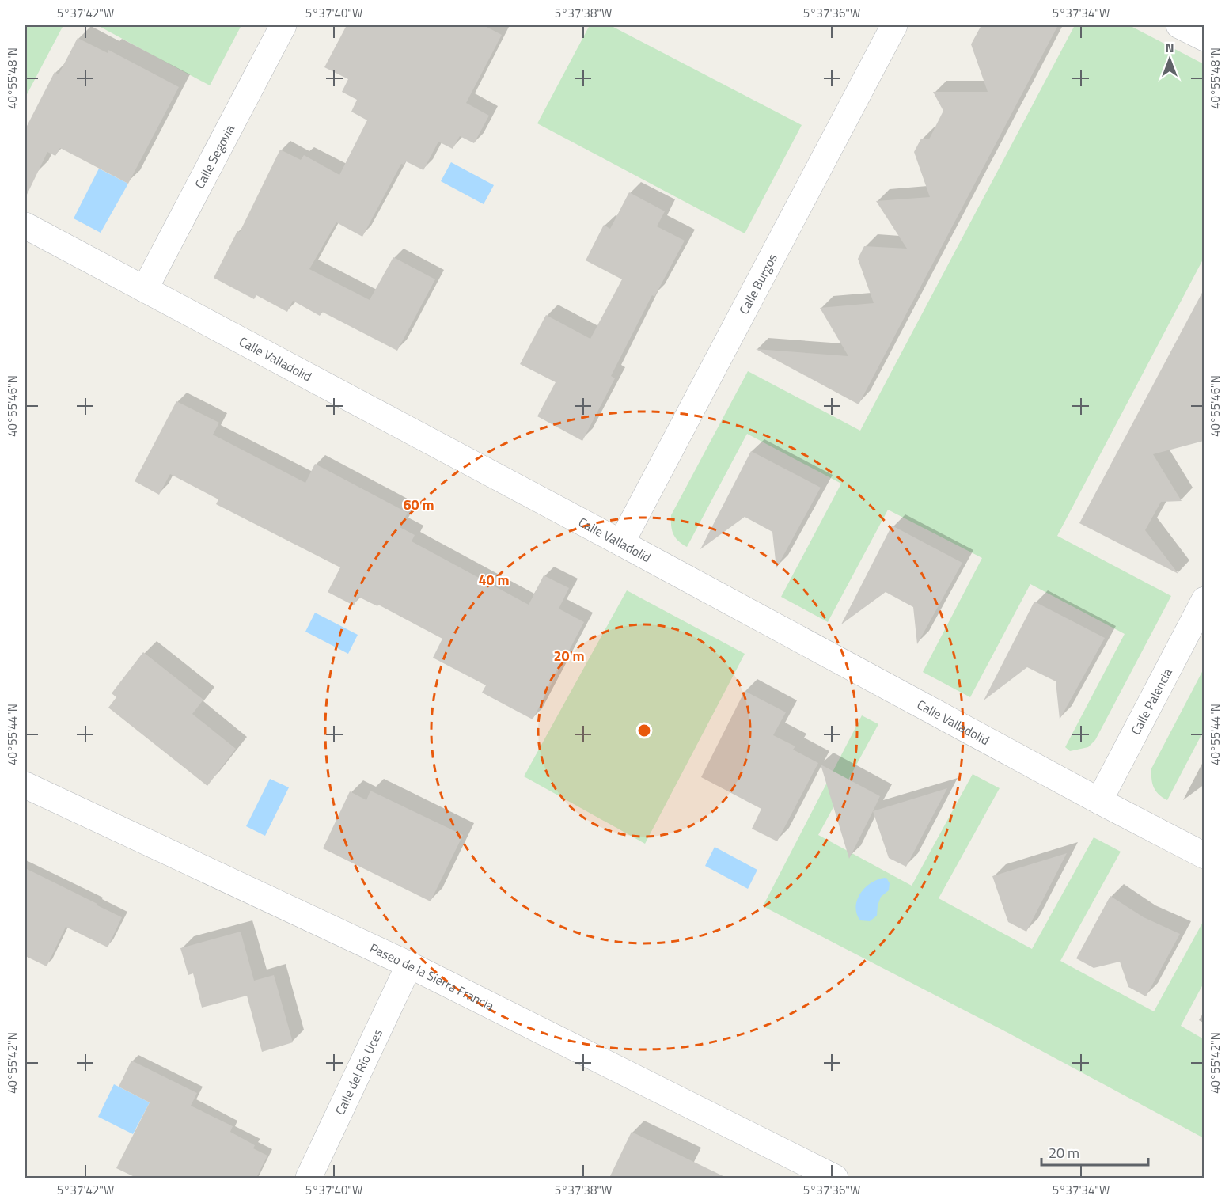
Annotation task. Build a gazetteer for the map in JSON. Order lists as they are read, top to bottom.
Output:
{
  "streets": {
    "street": [
      "Calle Segovia",
      "Calle Burgos",
      "Calle Valladolid",
      "Calle Palencia",
      "Paseo de la Sierra Francia",
      "Calle del Río Uces"
    ]
  },
  "crossings": [
    ["Calle Segovia", "Calle Valladolid"],
    ["Calle Burgos", "Calle Valladolid"],
    ["Calle Valladolid", "Calle Palencia"],
    ["Paseo de la Sierra Francia", "Calle del Río Uces"]
  ],
  "scale_bar": "20 m",
  "north": "top",
  "coordinates": [
    "5°37'42\"W",
    "5°37'40\"W",
    "5°37'38\"W",
    "5°37'36\"W",
    "5°37'34\"W",
    "40°55'48\"N",
    "40°55'46\"N",
    "40°55'44\"N",
    "40°55'42\"N"
  ],
  "rings": ["60 m", "40 m", "20 m"]
}
